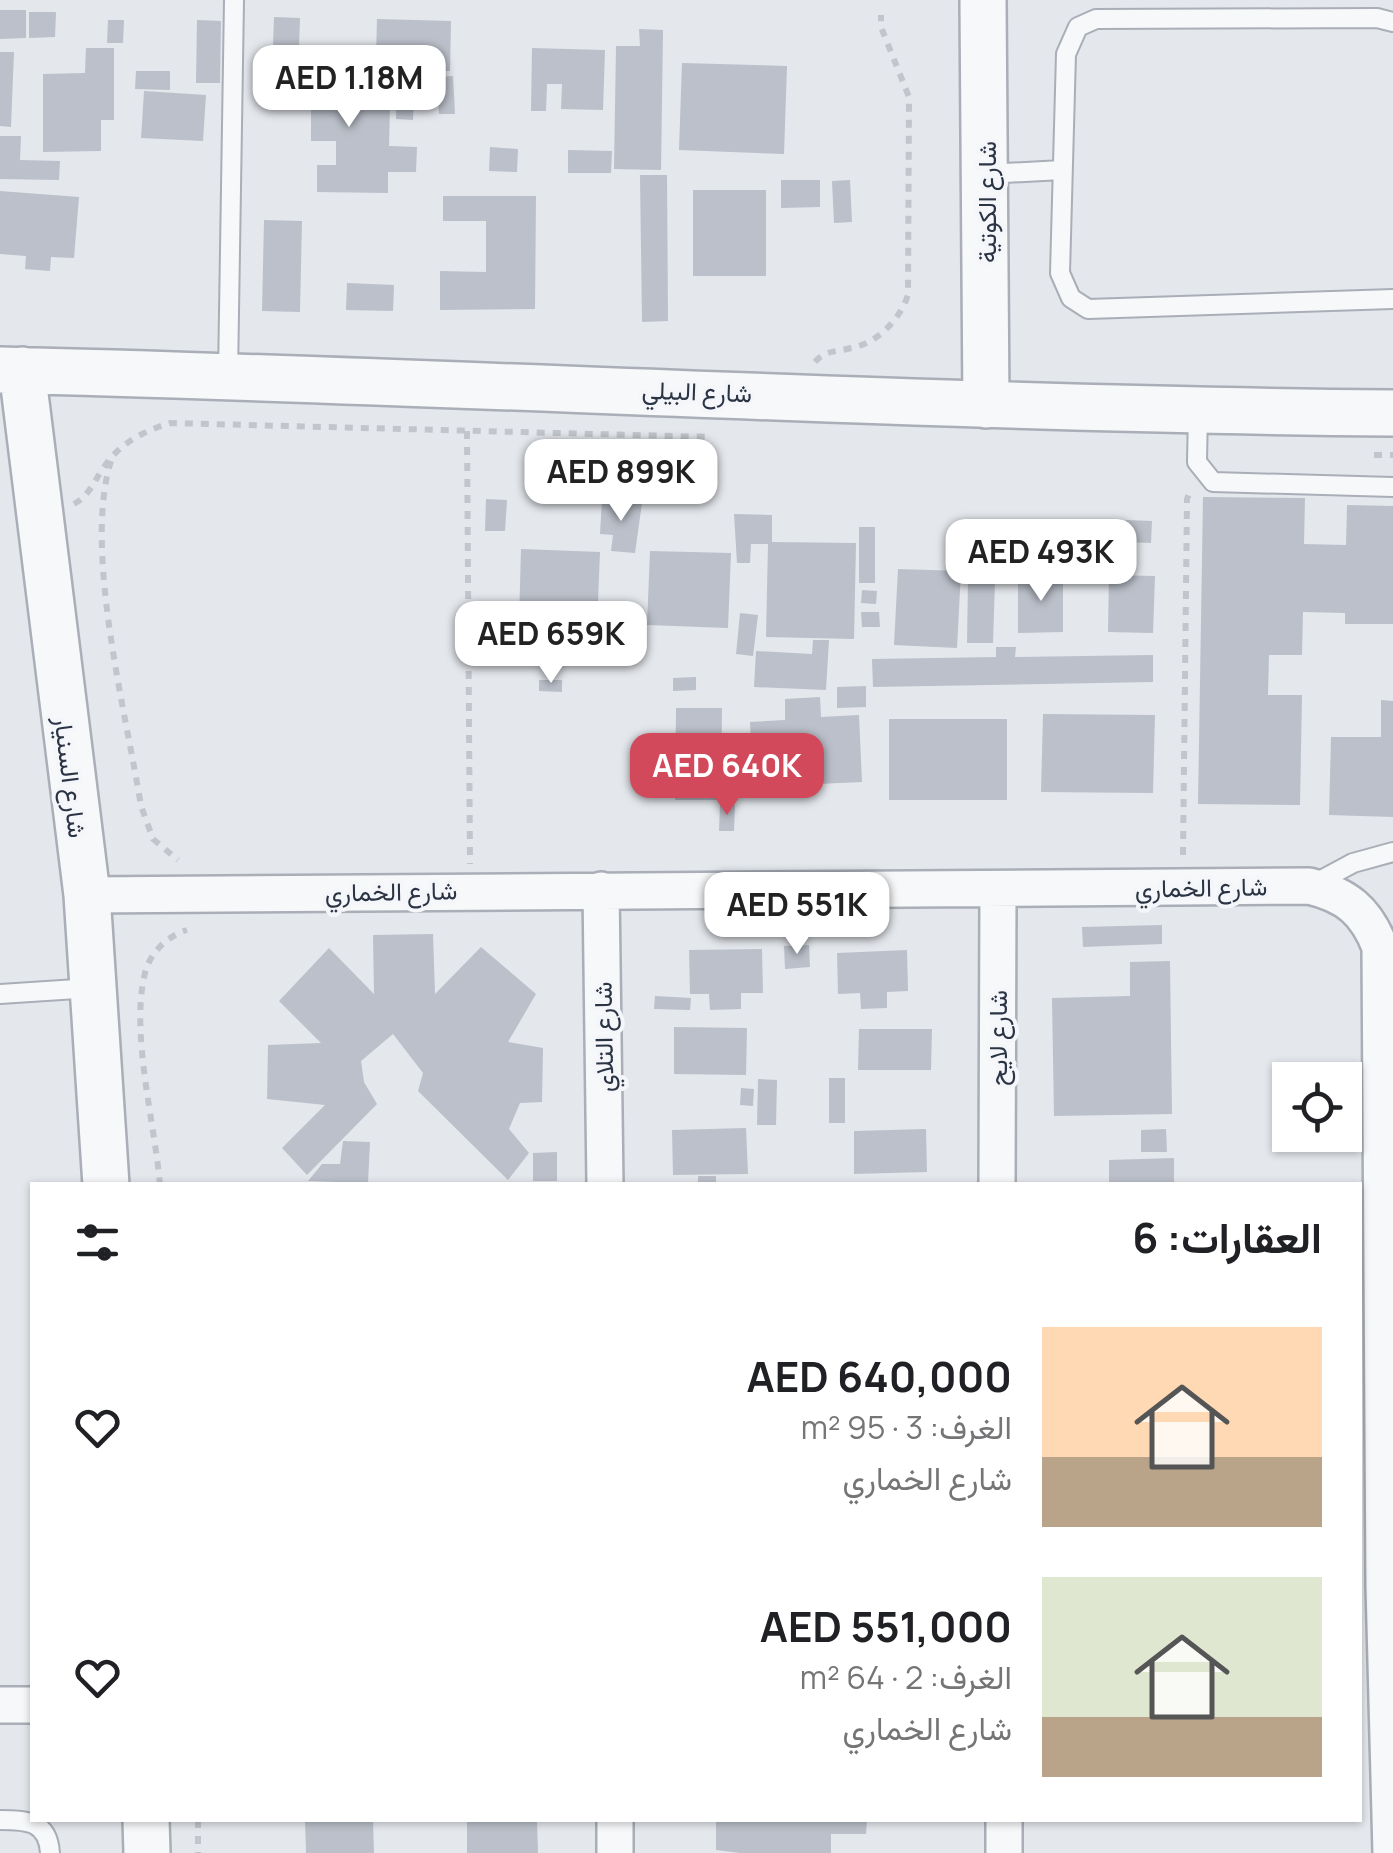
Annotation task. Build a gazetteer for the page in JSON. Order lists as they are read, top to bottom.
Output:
{
  "streets": {
    "street": [
      "شارع الكوتية",
      "شارع البيلي",
      "شارع السنيار",
      "شارع الخماري",
      "شارع التلاي",
      "شارع لايح"
    ]
  },
  "crossings": [
    ["شارع الكوتية", "شارع البيلي"],
    ["شارع البيلي", "شارع السنيار"],
    ["شارع السنيار", "شارع الخماري"],
    ["شارع الخماري", "شارع التلاي"],
    ["شارع الخماري", "شارع لايح"]
  ],
  "page": {
    "price": [
      "AED 1.18M",
      "AED 899K",
      "AED 493K",
      "AED 659K",
      "AED 640K",
      "AED 551K"
    ],
    "heading": "العقارات: 6",
    "list": [
      {
        "name": "AED 640,000",
        "note": "الغرف: 3 · 95 m² · شارع الخماري"
      },
      {
        "name": "AED 551,000",
        "note": "الغرف: 2 · 64 m² · شارع الخماري"
      }
    ]
  }
}
